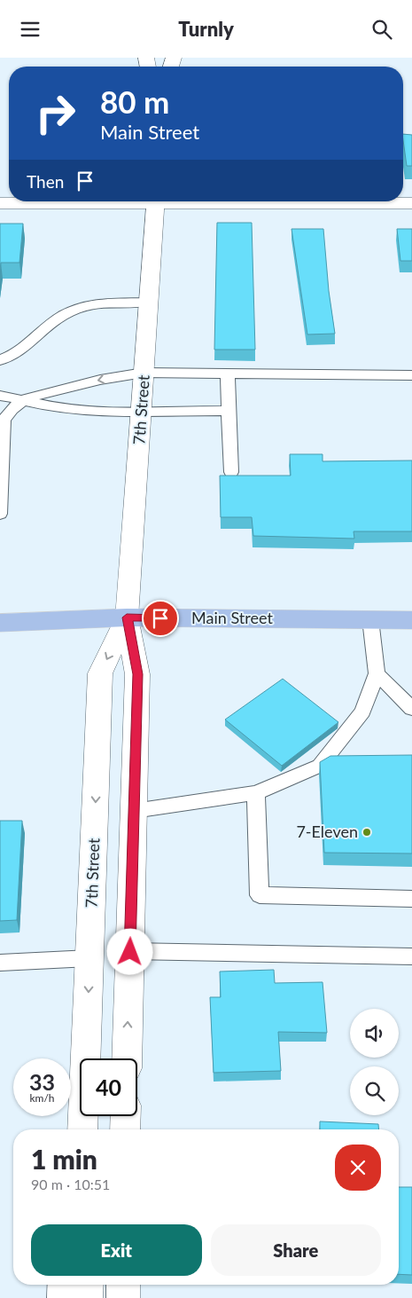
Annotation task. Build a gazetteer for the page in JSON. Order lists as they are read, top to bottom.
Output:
{
  "streets": {
    "main road": ["Main Street"],
    "street": ["7th Street"]
  },
  "crossings": [
    ["7th Street", "Main Street"]
  ],
  "places": ["7-Eleven"],
  "page": {
    "header": "Turnly",
    "turn": ["80 m", "Main Street"],
    "then": "Then",
    "speed": "33 km/h",
    "limit": "40",
    "heading": ["1 min", "90 m · 10:51"],
    "buttons": ["Exit", "Share"]
  }
}
